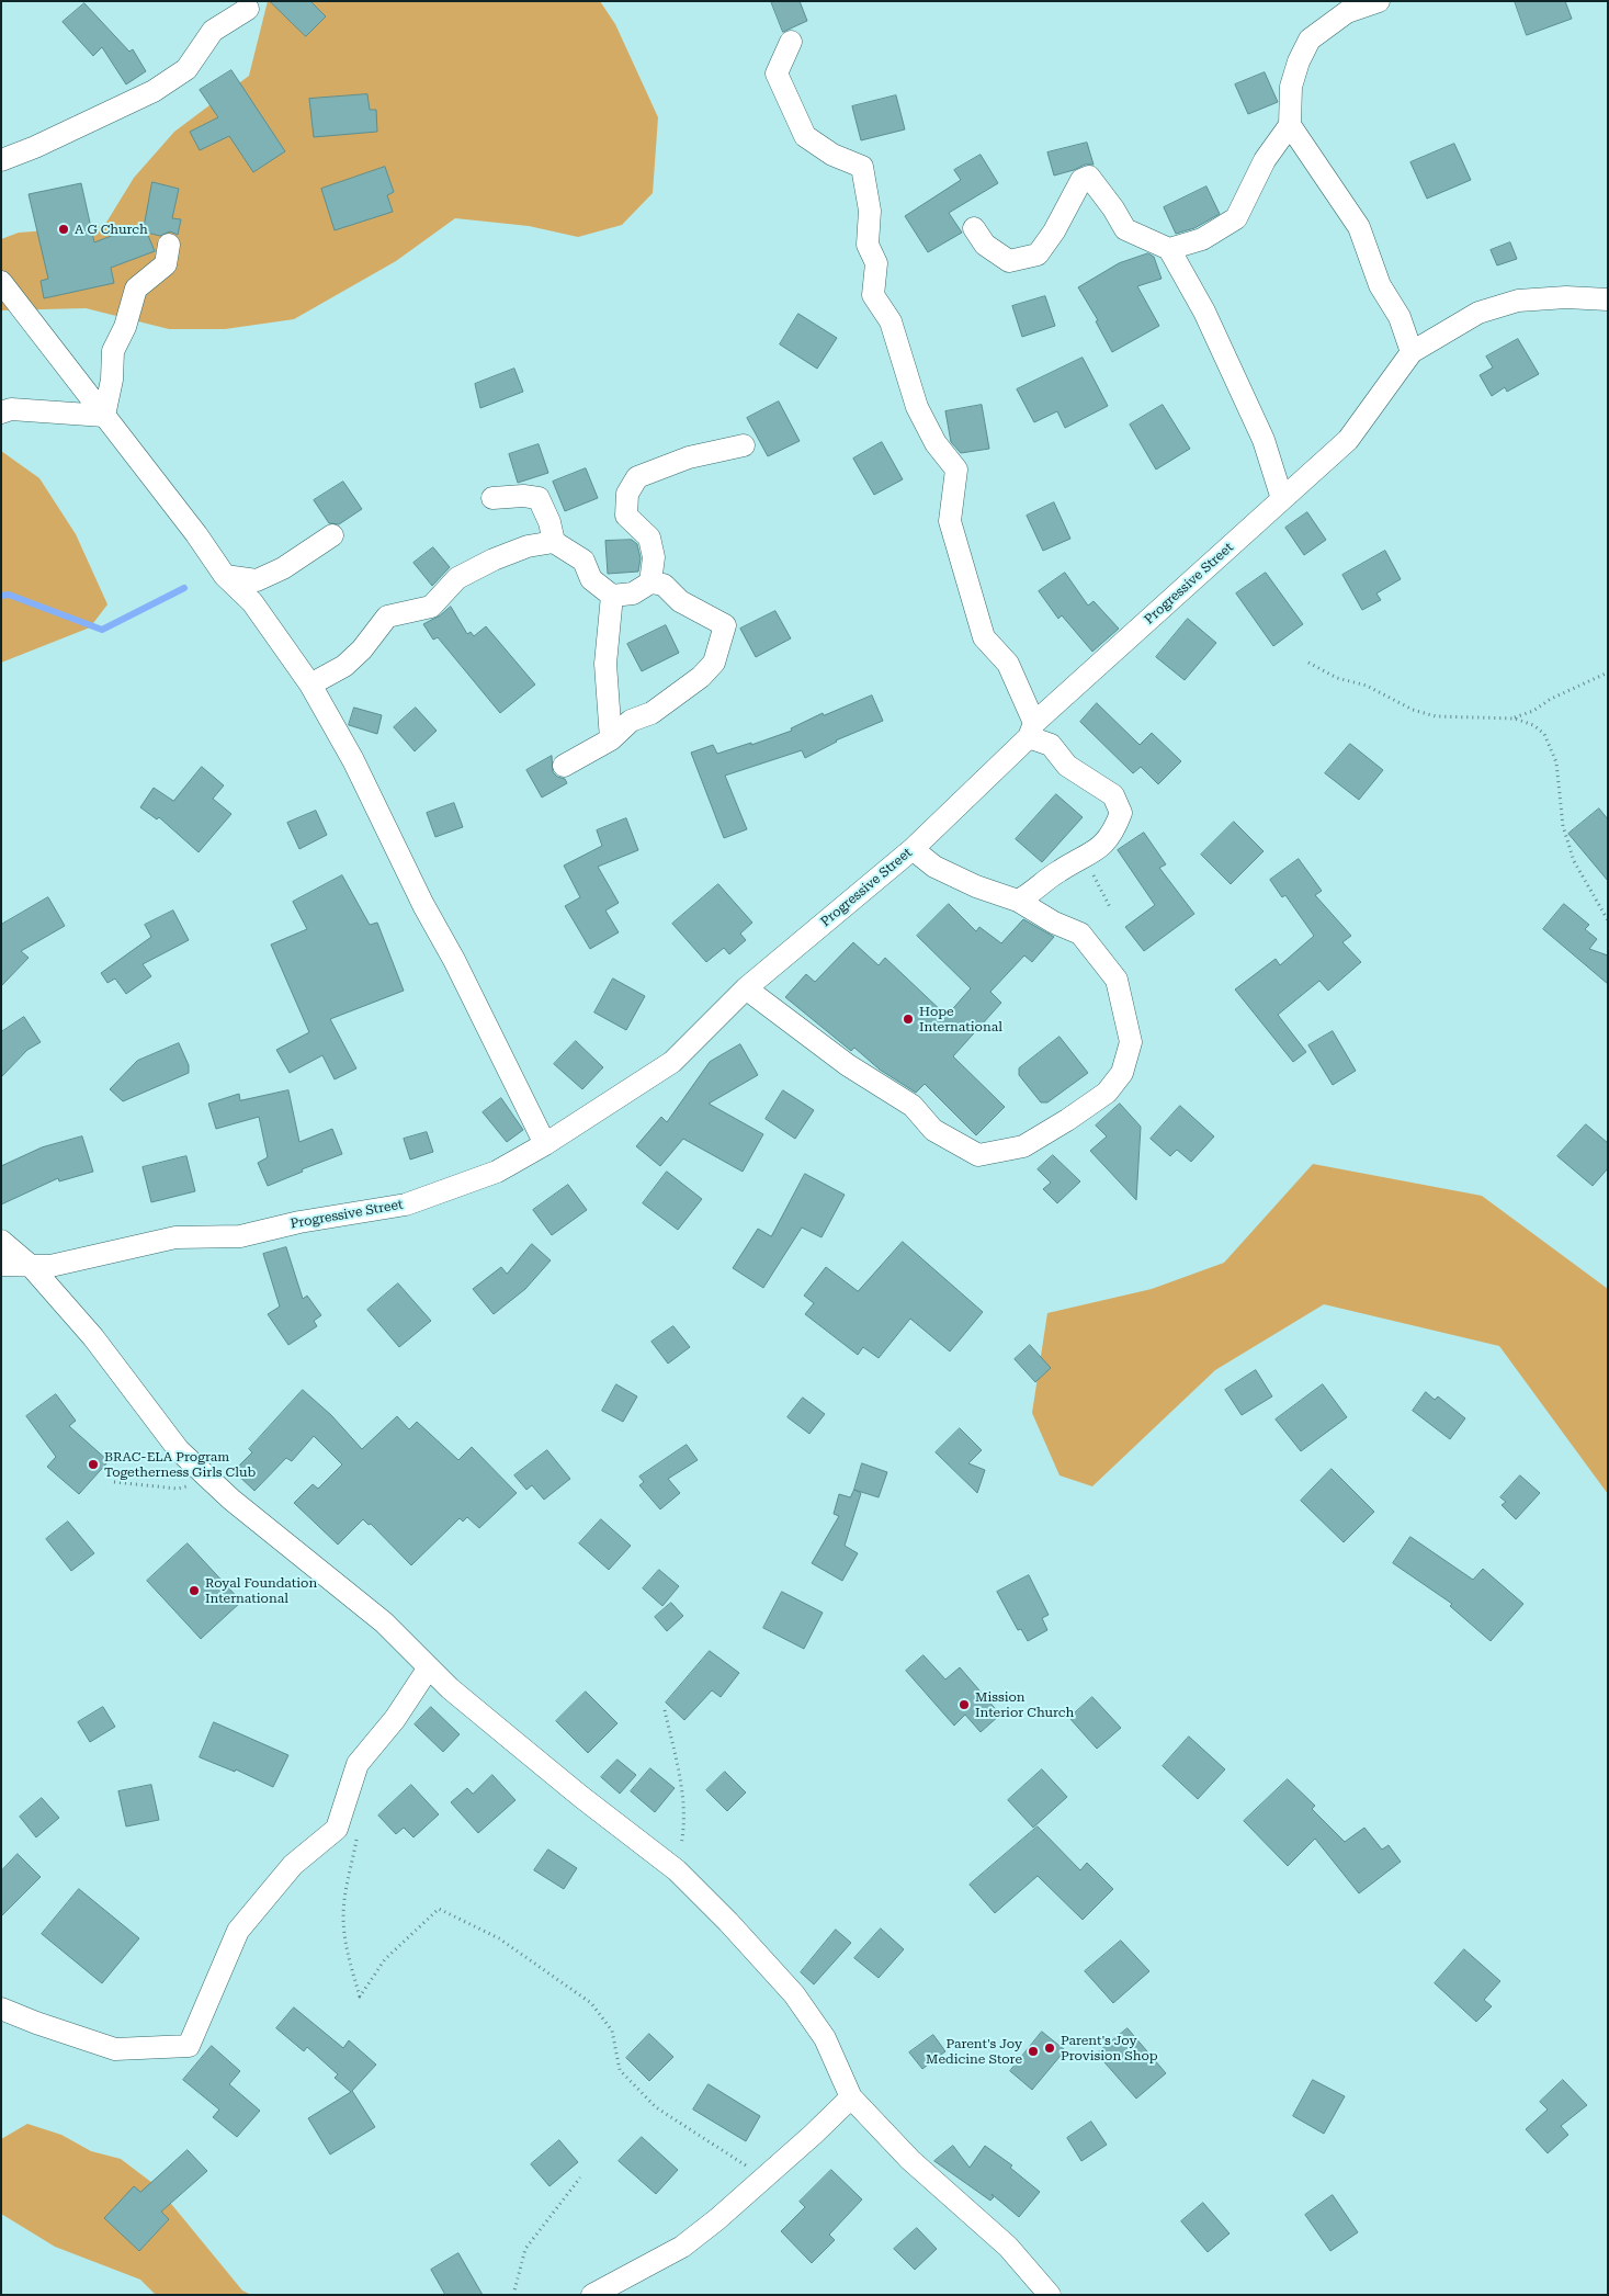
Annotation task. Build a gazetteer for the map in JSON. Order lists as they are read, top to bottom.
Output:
{
  "streets": {
    "street": ["Progressive Street"]
  },
  "places": [
    "A G Church",
    "Hope International",
    "BRAC-ELA Program Togetherness Girls Club",
    "Royal Foundation International",
    "Mission Interior Church",
    "Parent's Joy Provision Shop",
    "Parent's Joy Medicine Store"
  ]
}
